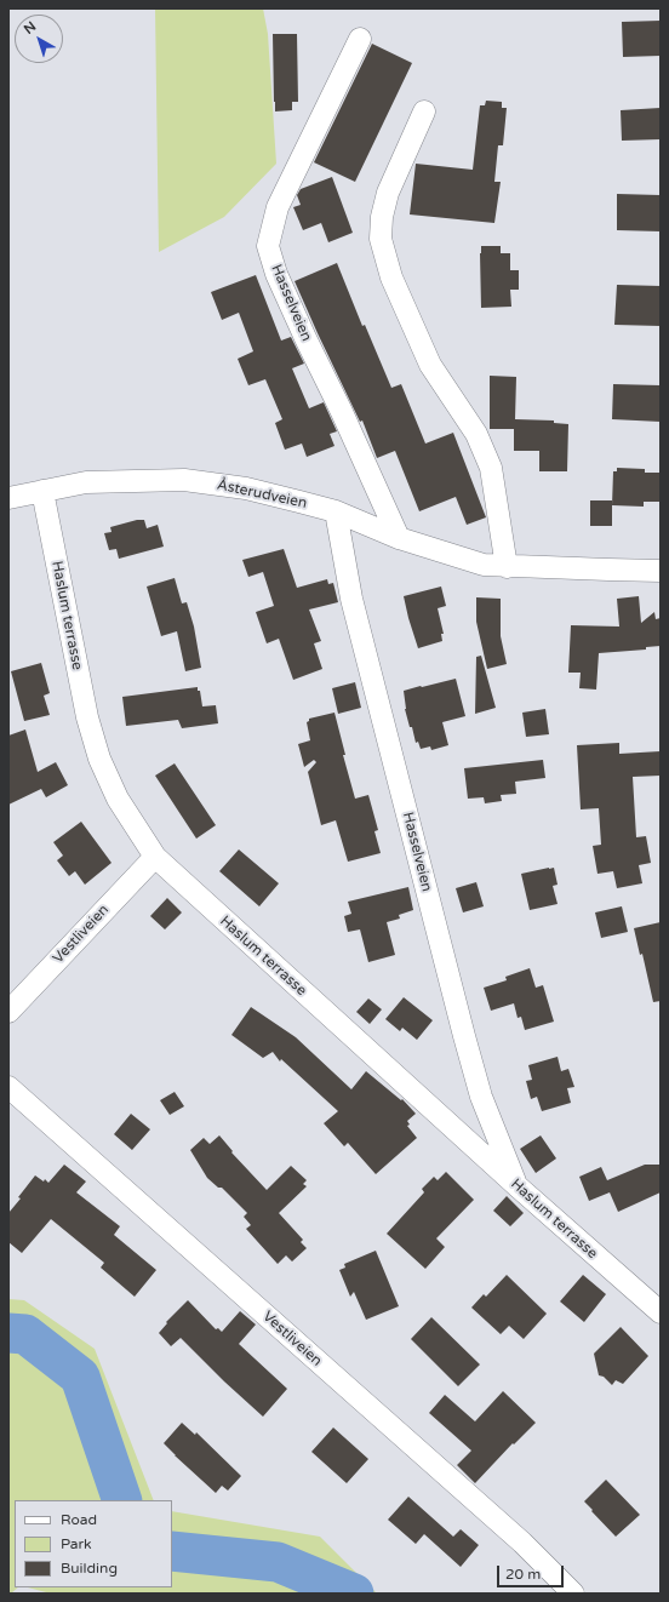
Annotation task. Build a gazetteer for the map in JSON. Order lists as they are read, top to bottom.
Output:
{
  "streets": {
    "street": [
      "Hasselveien",
      "Åsterudveien",
      "Haslum terrasse",
      "Vestliveien"
    ]
  },
  "crossings": [
    ["Hasselveien", "Åsterudveien"],
    ["Hasselveien", "Haslum terrasse"],
    ["Åsterudveien", "Haslum terrasse"],
    ["Haslum terrasse", "Vestliveien"]
  ],
  "legend": ["Road", "Park", "Building"],
  "scale_bar": "20 m",
  "north": "top left"
}
